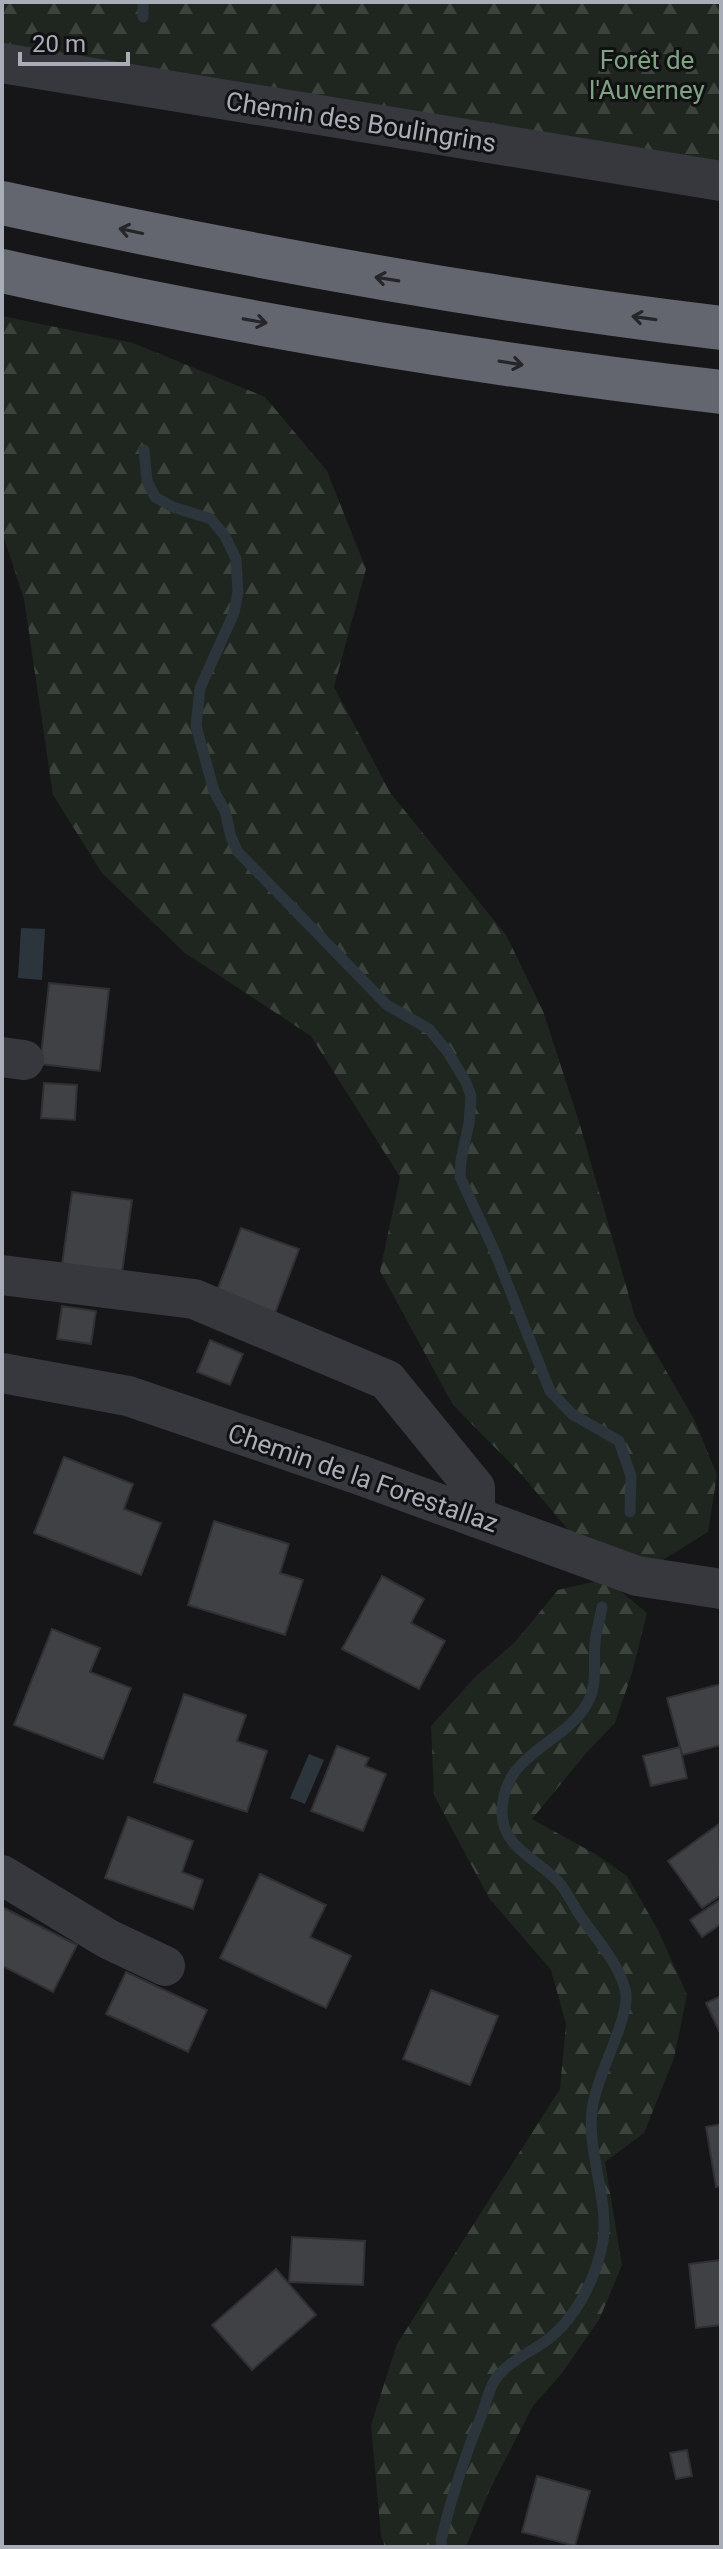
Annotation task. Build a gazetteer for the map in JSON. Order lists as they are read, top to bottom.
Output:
{
  "streets": {
    "street": ["Chemin des Boulingrins", "Chemin de la Forestallaz"]
  },
  "parks": ["Forêt de l'Auverney"],
  "scale_bar": "20 m"
}
